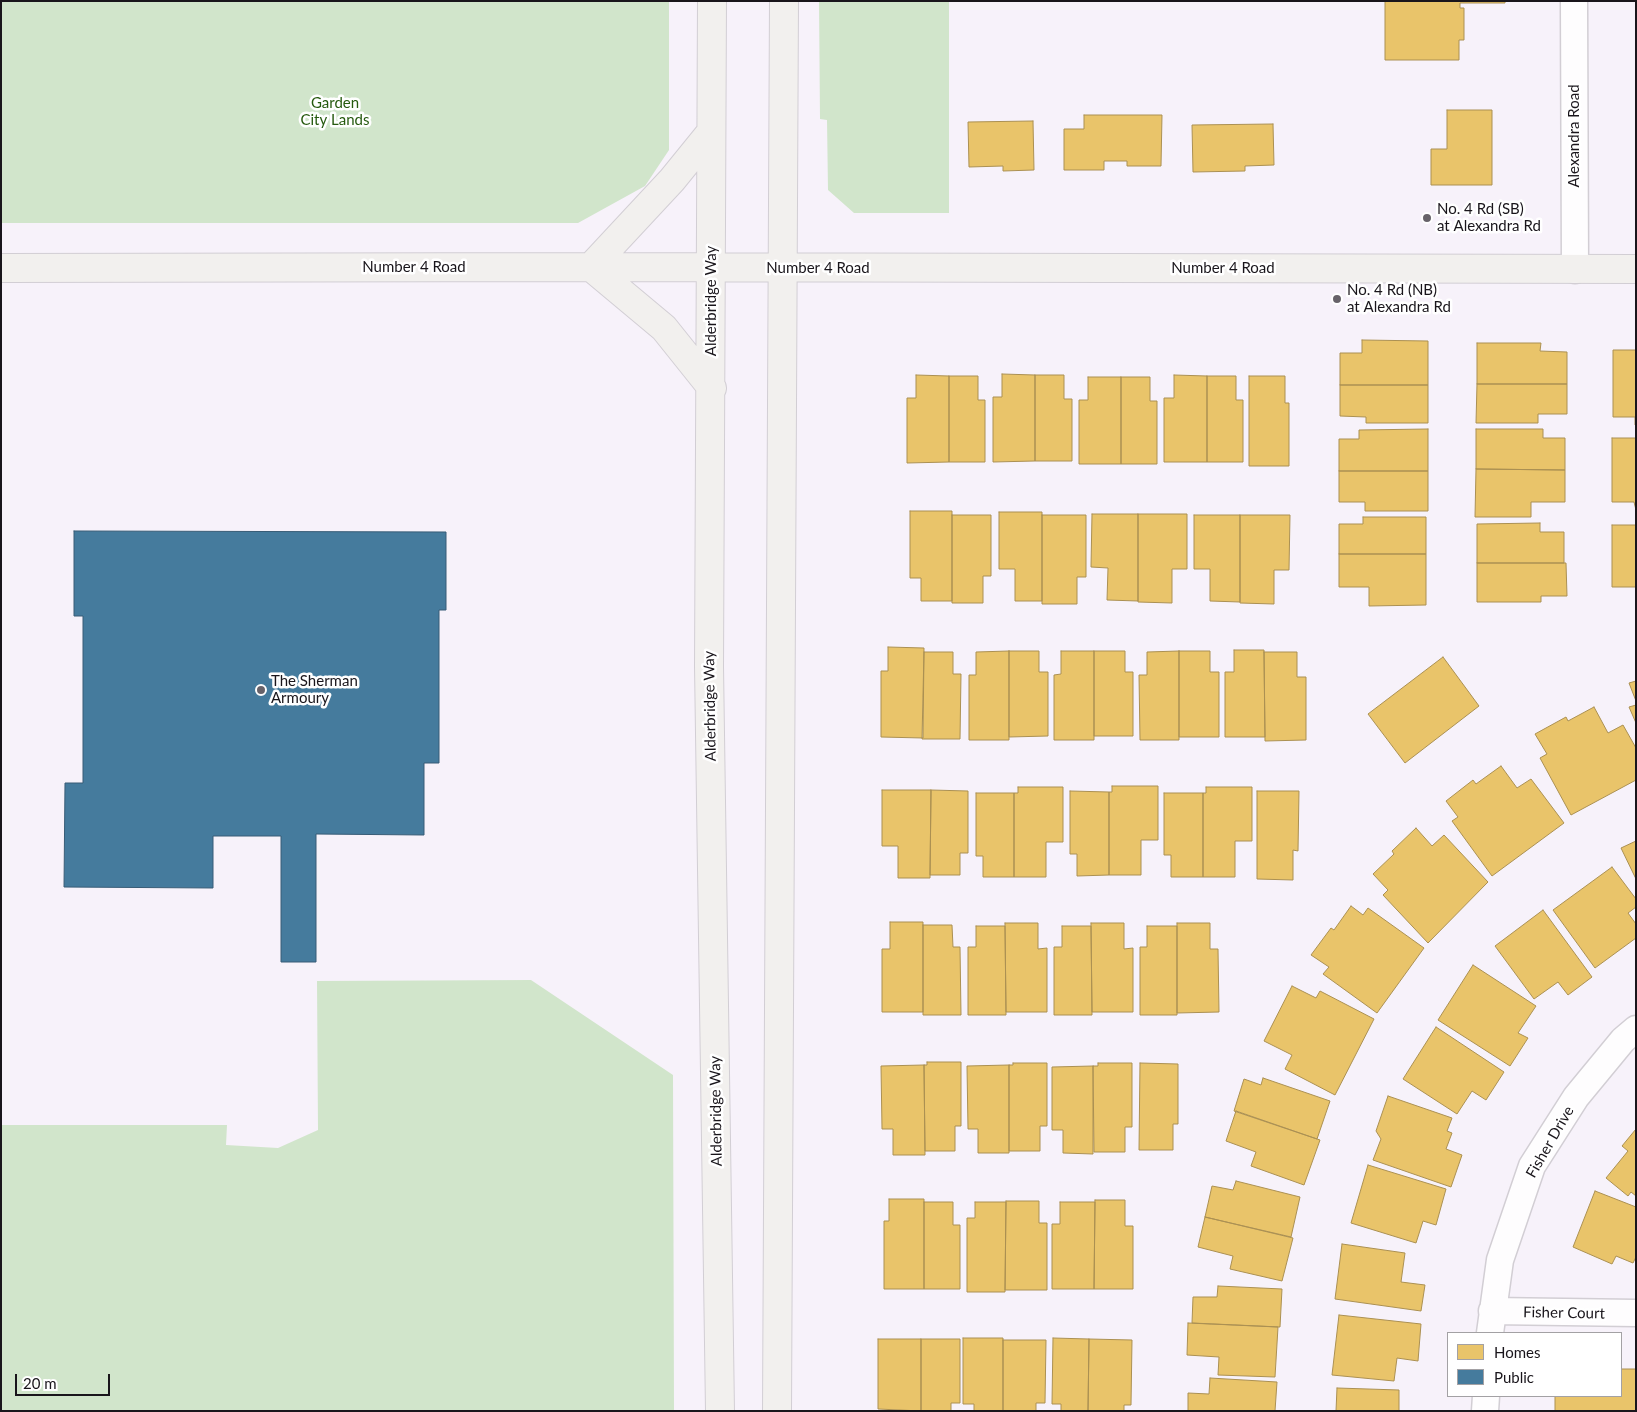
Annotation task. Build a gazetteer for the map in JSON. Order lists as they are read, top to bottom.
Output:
{
  "streets": {
    "main road": ["Number 4 Road", "Alderbridge Way"],
    "street": ["Alexandra Road", "Fisher Drive", "Fisher Court"]
  },
  "crossings": [
    ["Alexandra Road", "Number 4 Road"],
    ["Number 4 Road", "Alderbridge Way"],
    ["Fisher Drive", "Fisher Court"]
  ],
  "parks": ["Garden City Lands"],
  "places": ["No. 4 Rd (SB) at Alexandra Rd", "No. 4 Rd (NB) at Alexandra Rd", "The Sherman Armoury"],
  "legend": ["Homes", "Public"],
  "scale_bar": "20 m"
}
